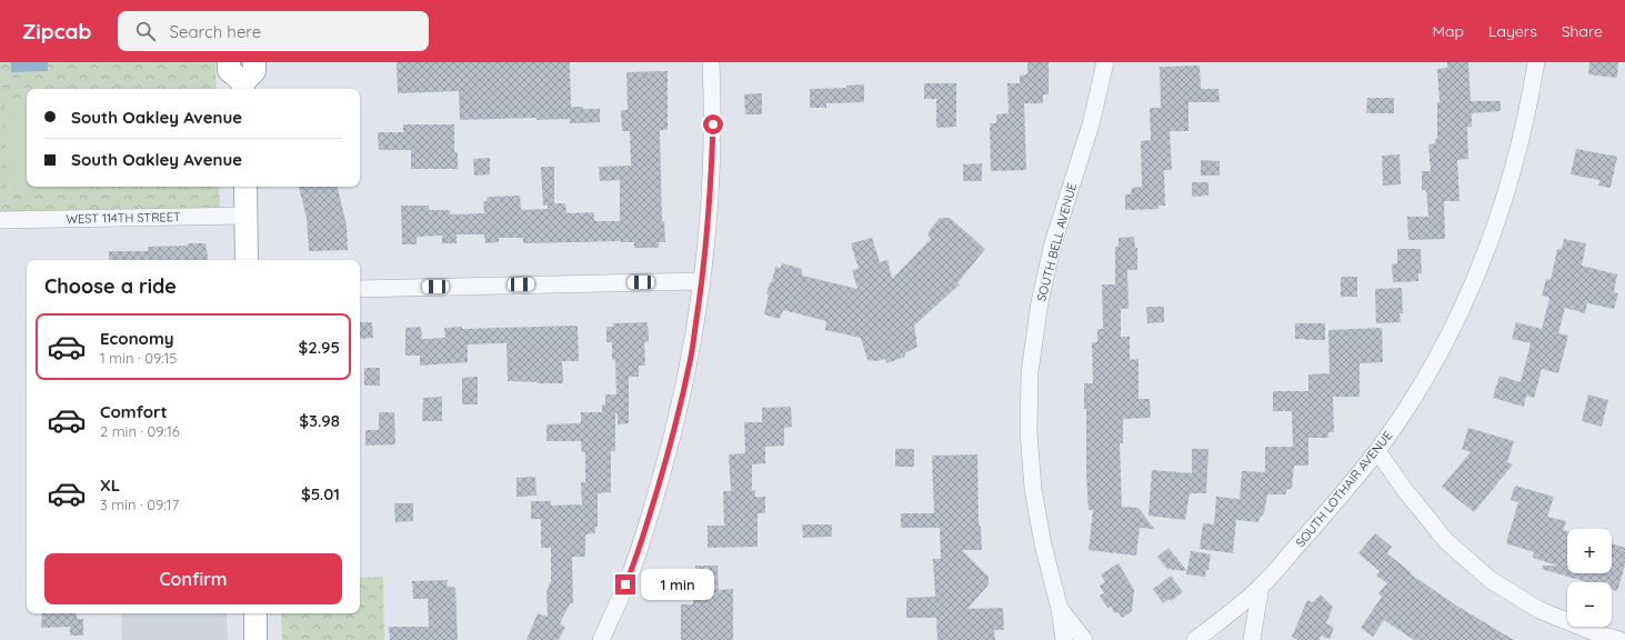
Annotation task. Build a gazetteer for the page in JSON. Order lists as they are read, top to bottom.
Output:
{
  "streets": {
    "street": ["WEST 114TH STREET", "SOUTH BELL AVENUE", "SOUTH LOTHAIR AVENUE"]
  },
  "page": {
    "header": "Zipcab",
    "search": "Search here",
    "nav": ["Map", "Layers", "Share"],
    "banner": ["South Oakley Avenue", "South Oakley Avenue"],
    "heading": "Choose a ride",
    "list": [
      {
        "name": "Economy",
        "note": "1 min · 09:15",
        "value": "$2.95"
      },
      {
        "name": "Comfort",
        "note": "2 min · 09:16",
        "value": "$3.98"
      },
      {
        "name": "XL",
        "note": "3 min · 09:17",
        "value": "$5.01"
      }
    ],
    "map_buttons": ["+", "−"],
    "buttons": "Confirm",
    "bubble": "1 min"
  }
}
